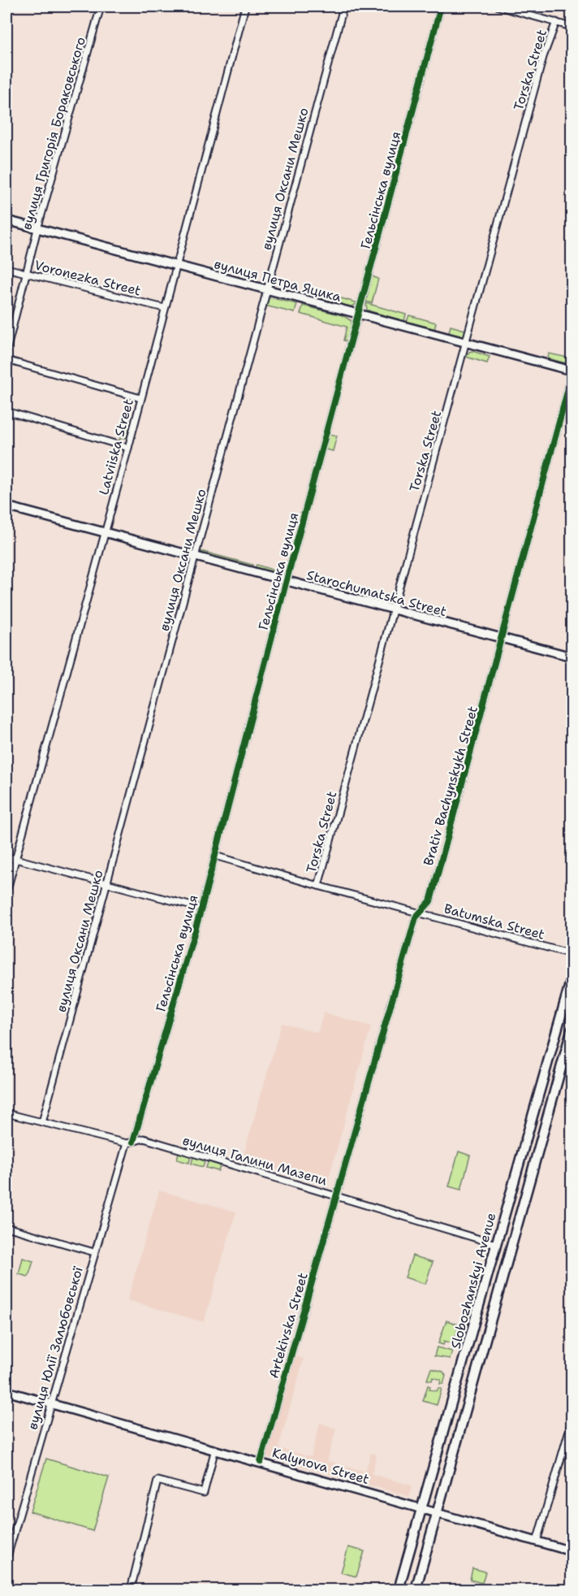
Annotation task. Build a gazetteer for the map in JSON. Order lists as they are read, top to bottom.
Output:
{
  "streets": {
    "main road": ["Slobozhanskyi Avenue"],
    "street": [
      "Torska Street",
      "вулиця Григорія Бораковського",
      "вулиця Оксани Мешко",
      "Гельсінська вулиця",
      "Voronezka Street",
      "вулиця Петра Яцика",
      "Latviiska Street",
      "Starochumatska Street",
      "Brativ Bachynskykh Street",
      "Batumska Street",
      "вулиця Галини Мазепи",
      "Artekivska Street",
      "вулиця Юлії Залюбовської",
      "Kalynova Street"
    ]
  },
  "crossings": [
    ["Torska Street", "вулиця Петра Яцика"],
    ["Torska Street", "Starochumatska Street"],
    ["Torska Street", "Batumska Street"],
    ["вулиця Григорія Бораковського", "Voronezka Street"],
    ["вулиця Григорія Бораковського", "вулиця Петра Яцика"],
    ["вулиця Оксани Мешко", "вулиця Петра Яцика"],
    ["вулиця Оксани Мешко", "Starochumatska Street"],
    ["вулиця Оксани Мешко", "вулиця Галини Мазепи"],
    ["Гельсінська вулиця", "вулиця Петра Яцика"],
    ["Гельсінська вулиця", "Starochumatska Street"],
    ["Гельсінська вулиця", "Batumska Street"],
    ["Гельсінська вулиця", "вулиця Галини Мазепи"],
    ["Гельсінська вулиця", "вулиця Юлії Залюбовської"],
    ["Voronezka Street", "Latviiska Street"],
    ["вулиця Петра Яцика", "Latviiska Street"],
    ["Latviiska Street", "Starochumatska Street"],
    ["Starochumatska Street", "Brativ Bachynskykh Street"],
    ["Brativ Bachynskykh Street", "Batumska Street"],
    ["Brativ Bachynskykh Street", "вулиця Галини Мазепи"],
    ["Brativ Bachynskykh Street", "Artekivska Street"],
    ["вулиця Галини Мазепи", "Slobozhanskyi Avenue"],
    ["вулиця Галини Мазепи", "Artekivska Street"],
    ["вулиця Галини Мазепи", "вулиця Юлії Залюбовської"],
    ["Slobozhanskyi Avenue", "Kalynova Street"],
    ["Artekivska Street", "Kalynova Street"],
    ["вулиця Юлії Залюбовської", "Kalynova Street"]
  ]
}
